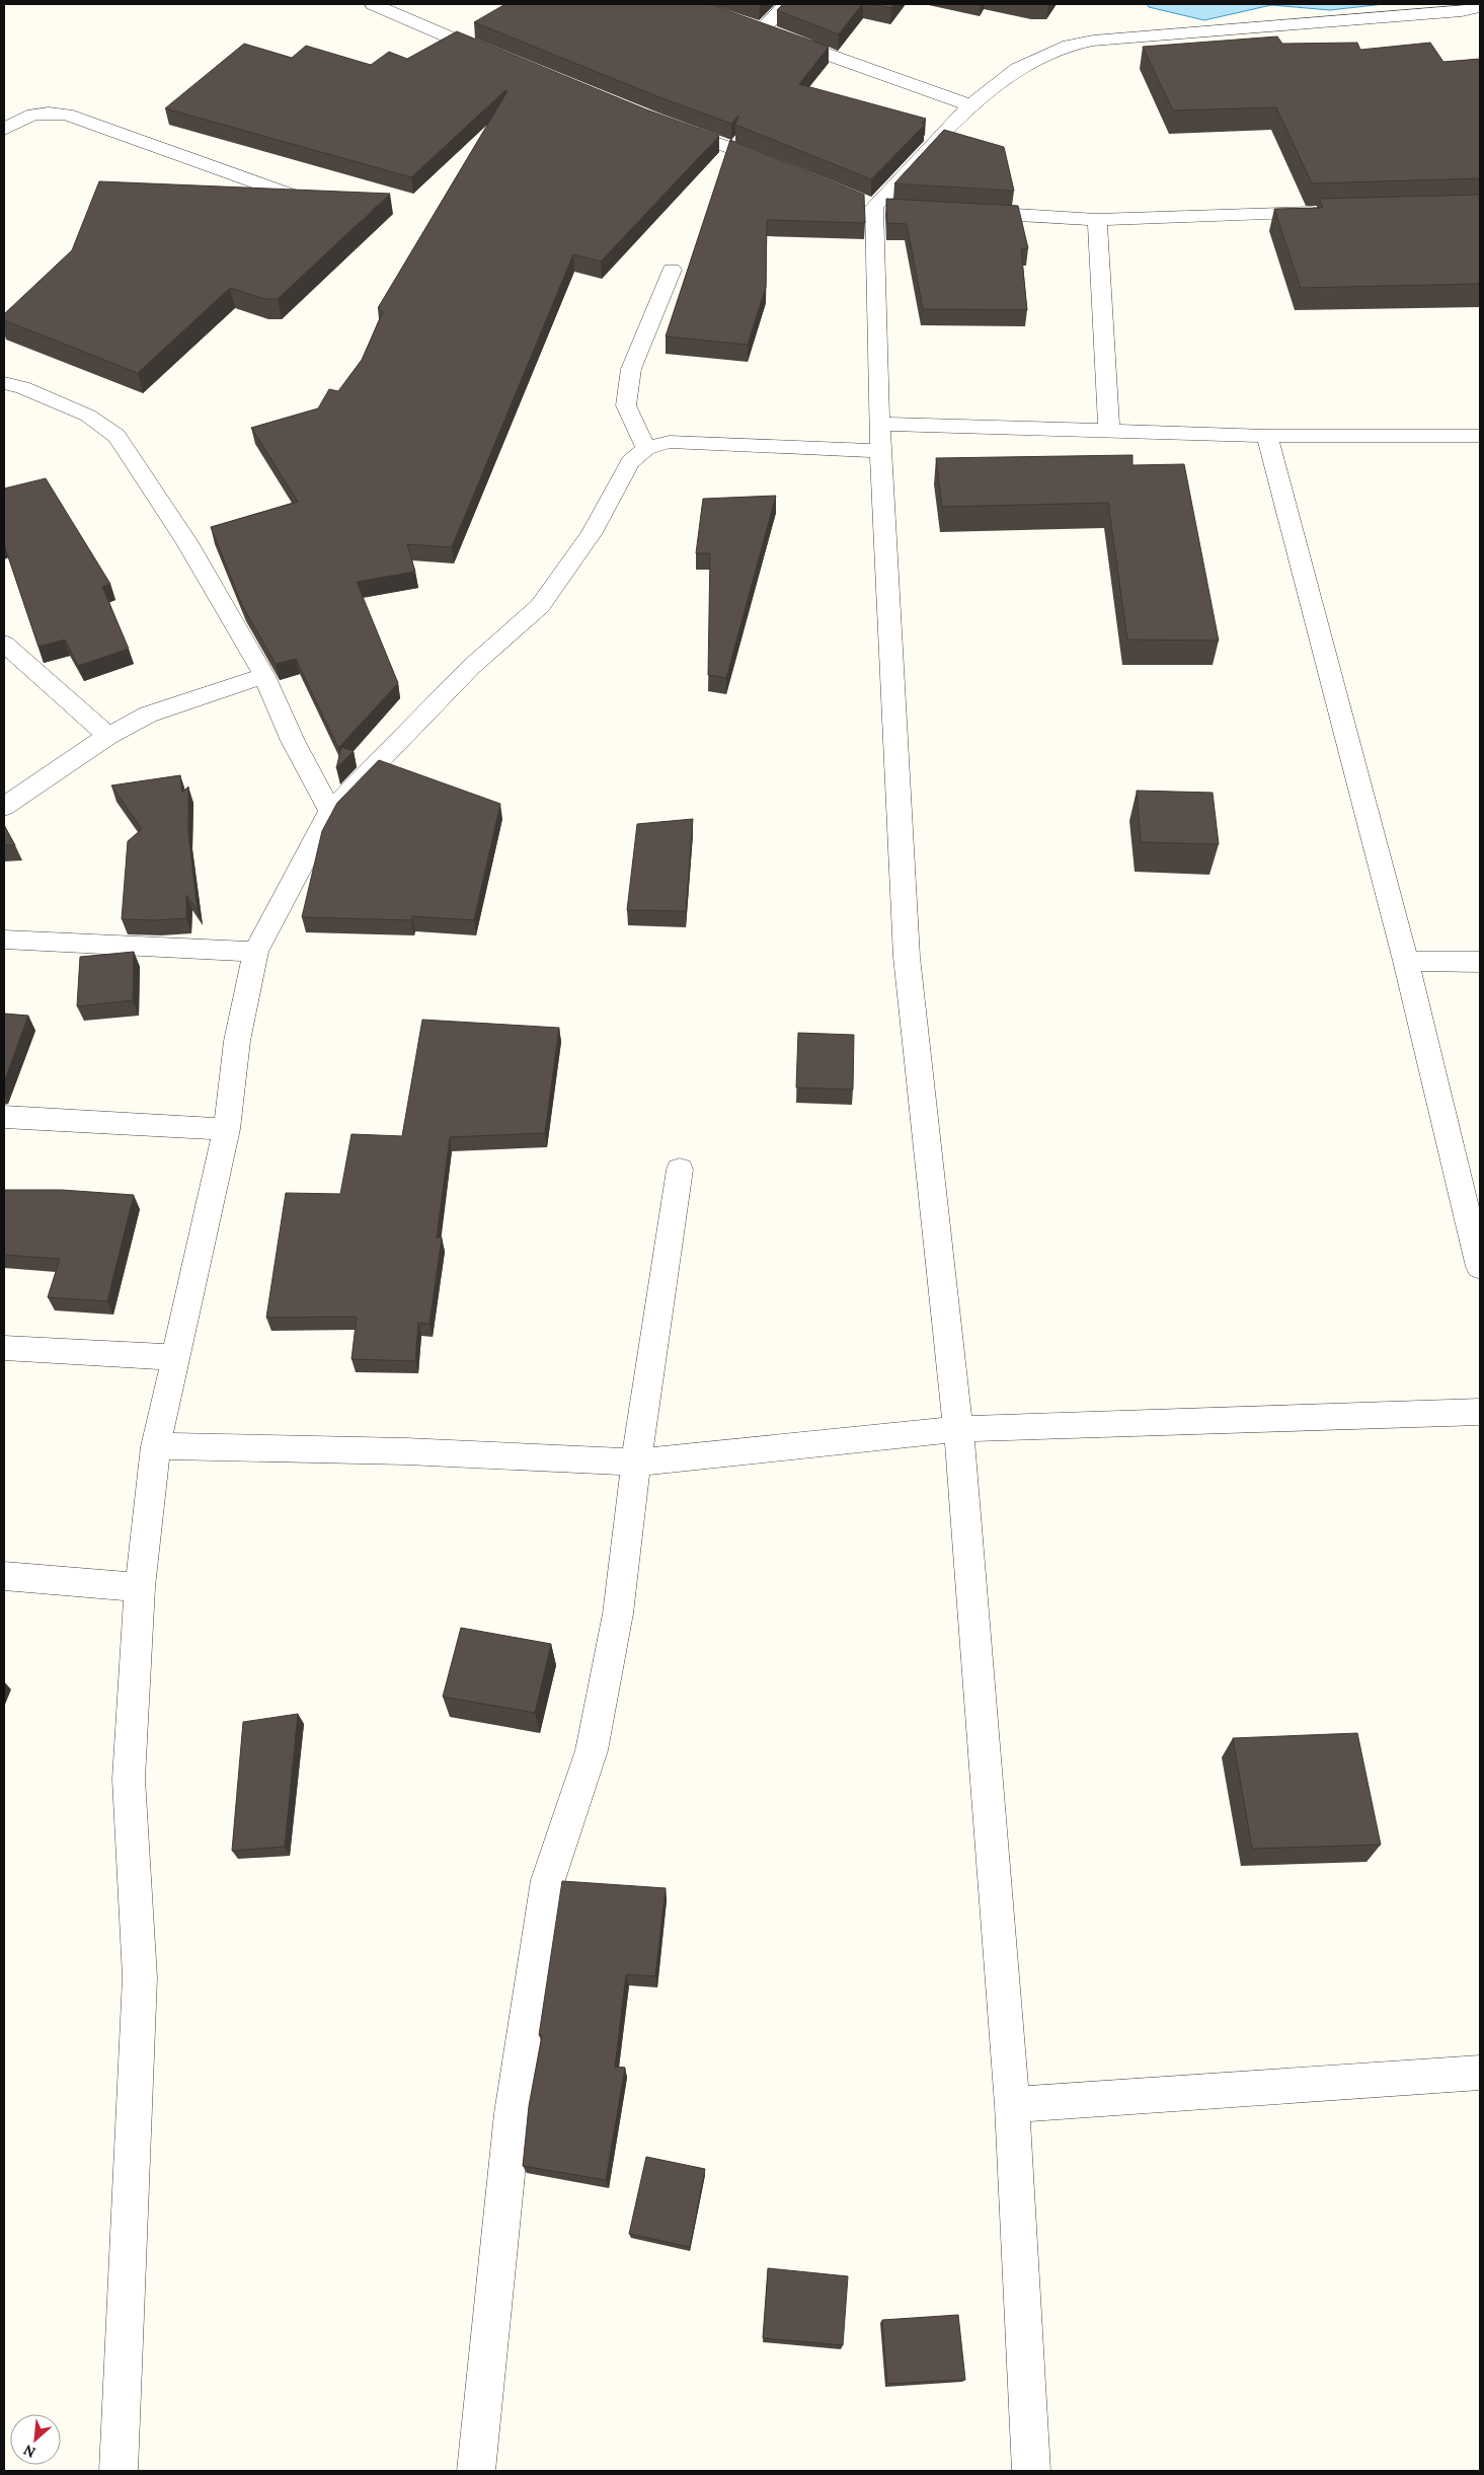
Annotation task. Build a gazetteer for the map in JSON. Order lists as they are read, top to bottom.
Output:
{
  "north": "bottom left"
}
